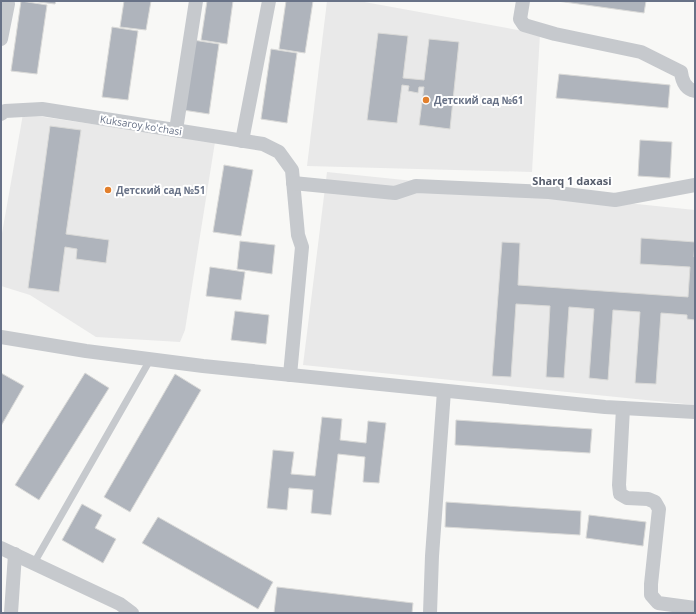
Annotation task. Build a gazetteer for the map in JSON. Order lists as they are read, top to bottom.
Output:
{
  "streets": {
    "street": ["Kuksaroy ko'chasi"]
  },
  "districts": ["Sharq 1 daxasi"],
  "places": ["Детский сад №61", "Детский сад №51"]
}
